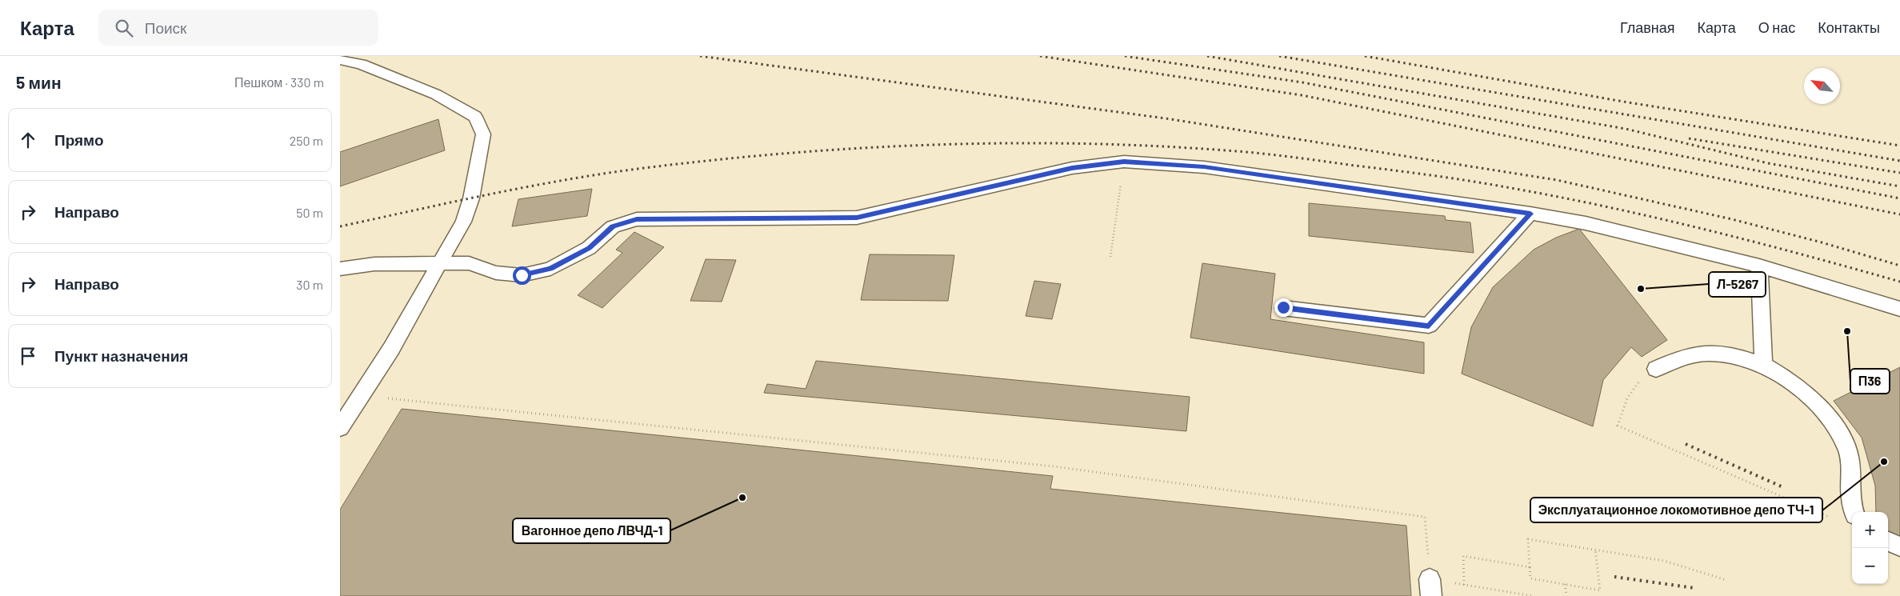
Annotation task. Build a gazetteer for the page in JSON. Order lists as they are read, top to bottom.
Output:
{
  "places": [
    "Л-5267",
    "П36",
    "Эксплуатационное локомотивное депо ТЧ-1",
    "Вагонное депо ЛВЧД-1"
  ],
  "north": "top left",
  "page": {
    "header": "Карта",
    "search": "Поиск",
    "nav": [
      "Главная",
      "Карта",
      "О нас",
      "Контакты"
    ],
    "heading": ["5 мин", "Пешком · 330 m"],
    "list": [
      ["Прямо", "250 m"],
      ["Направо", "50 m"],
      ["Направо", "30 m"],
      "Пункт назначения"
    ],
    "map_buttons": ["+", "−"]
  }
}
